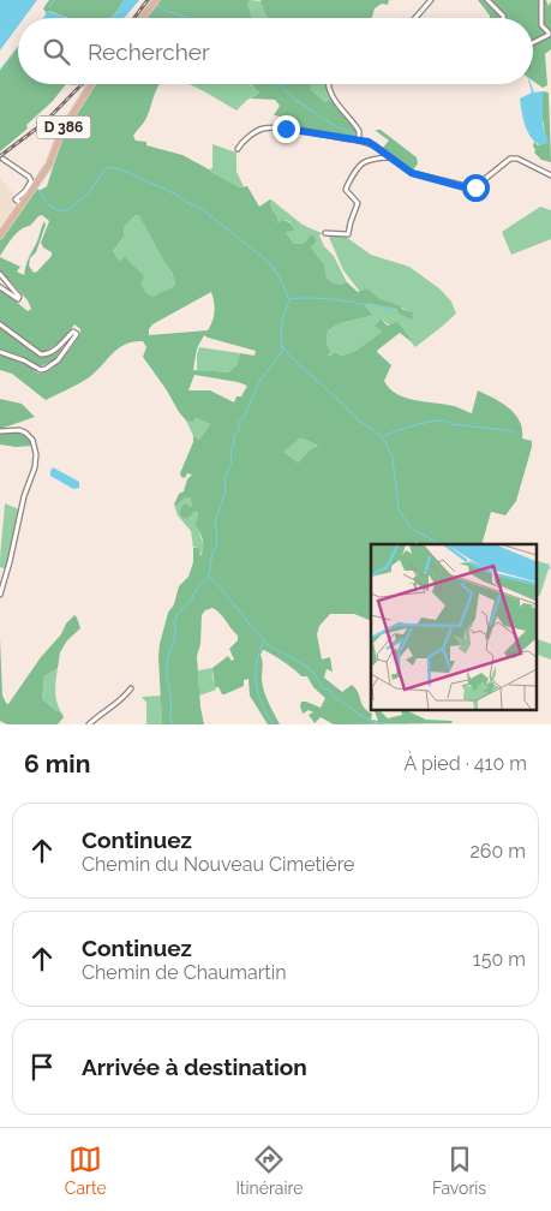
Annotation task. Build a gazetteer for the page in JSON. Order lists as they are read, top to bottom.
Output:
{
  "streets": {
    "main road": ["D 386"]
  },
  "page": {
    "search": "Rechercher",
    "heading": ["6 min", "À pied · 410 m"],
    "list": [
      ["Continuez", "Chemin du Nouveau Cimetière", "260 m"],
      ["Continuez", "Chemin de Chaumartin", "150 m"],
      "Arrivée à destination"
    ],
    "nav": ["Carte", "Itinéraire", "Favoris"]
  }
}
